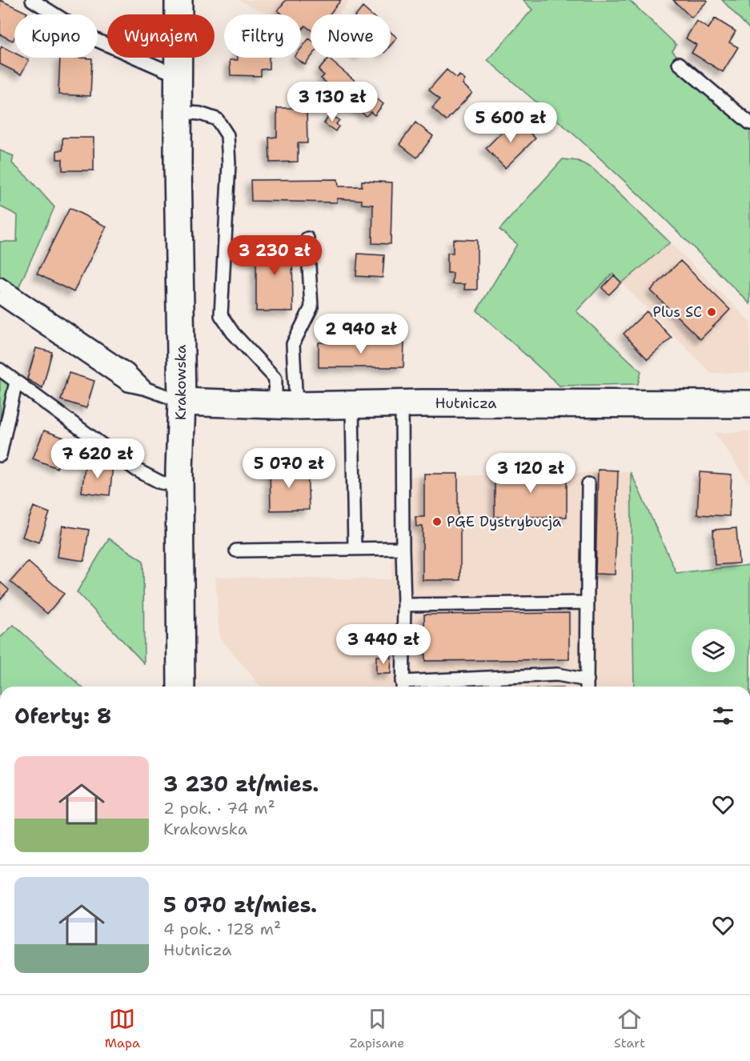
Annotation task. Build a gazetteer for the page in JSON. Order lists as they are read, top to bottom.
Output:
{
  "streets": {
    "main road": ["Krakowska", "Hutnicza"]
  },
  "crossings": [
    ["Krakowska", "Hutnicza"]
  ],
  "places": ["Plus SC", "PGE Dystrybucja"],
  "page": {
    "chip": [
      "Kupno",
      "Wynajem",
      "Filtry",
      "Nowe"
    ],
    "price": [
      "3 130 zł",
      "5 600 zł",
      "3 230 zł",
      "2 940 zł",
      "7 620 zł",
      "5 070 zł",
      "3 120 zł",
      "3 440 zł"
    ],
    "heading": "Oferty: 8",
    "list": [
      {
        "name": "3 230 zł/mies.",
        "note": "2 pok. · 74 m² · Krakowska"
      },
      {
        "name": "5 070 zł/mies.",
        "note": "4 pok. · 128 m² · Hutnicza"
      }
    ],
    "tabs": ["Mapa", "Zapisane", "Start"]
  }
}
